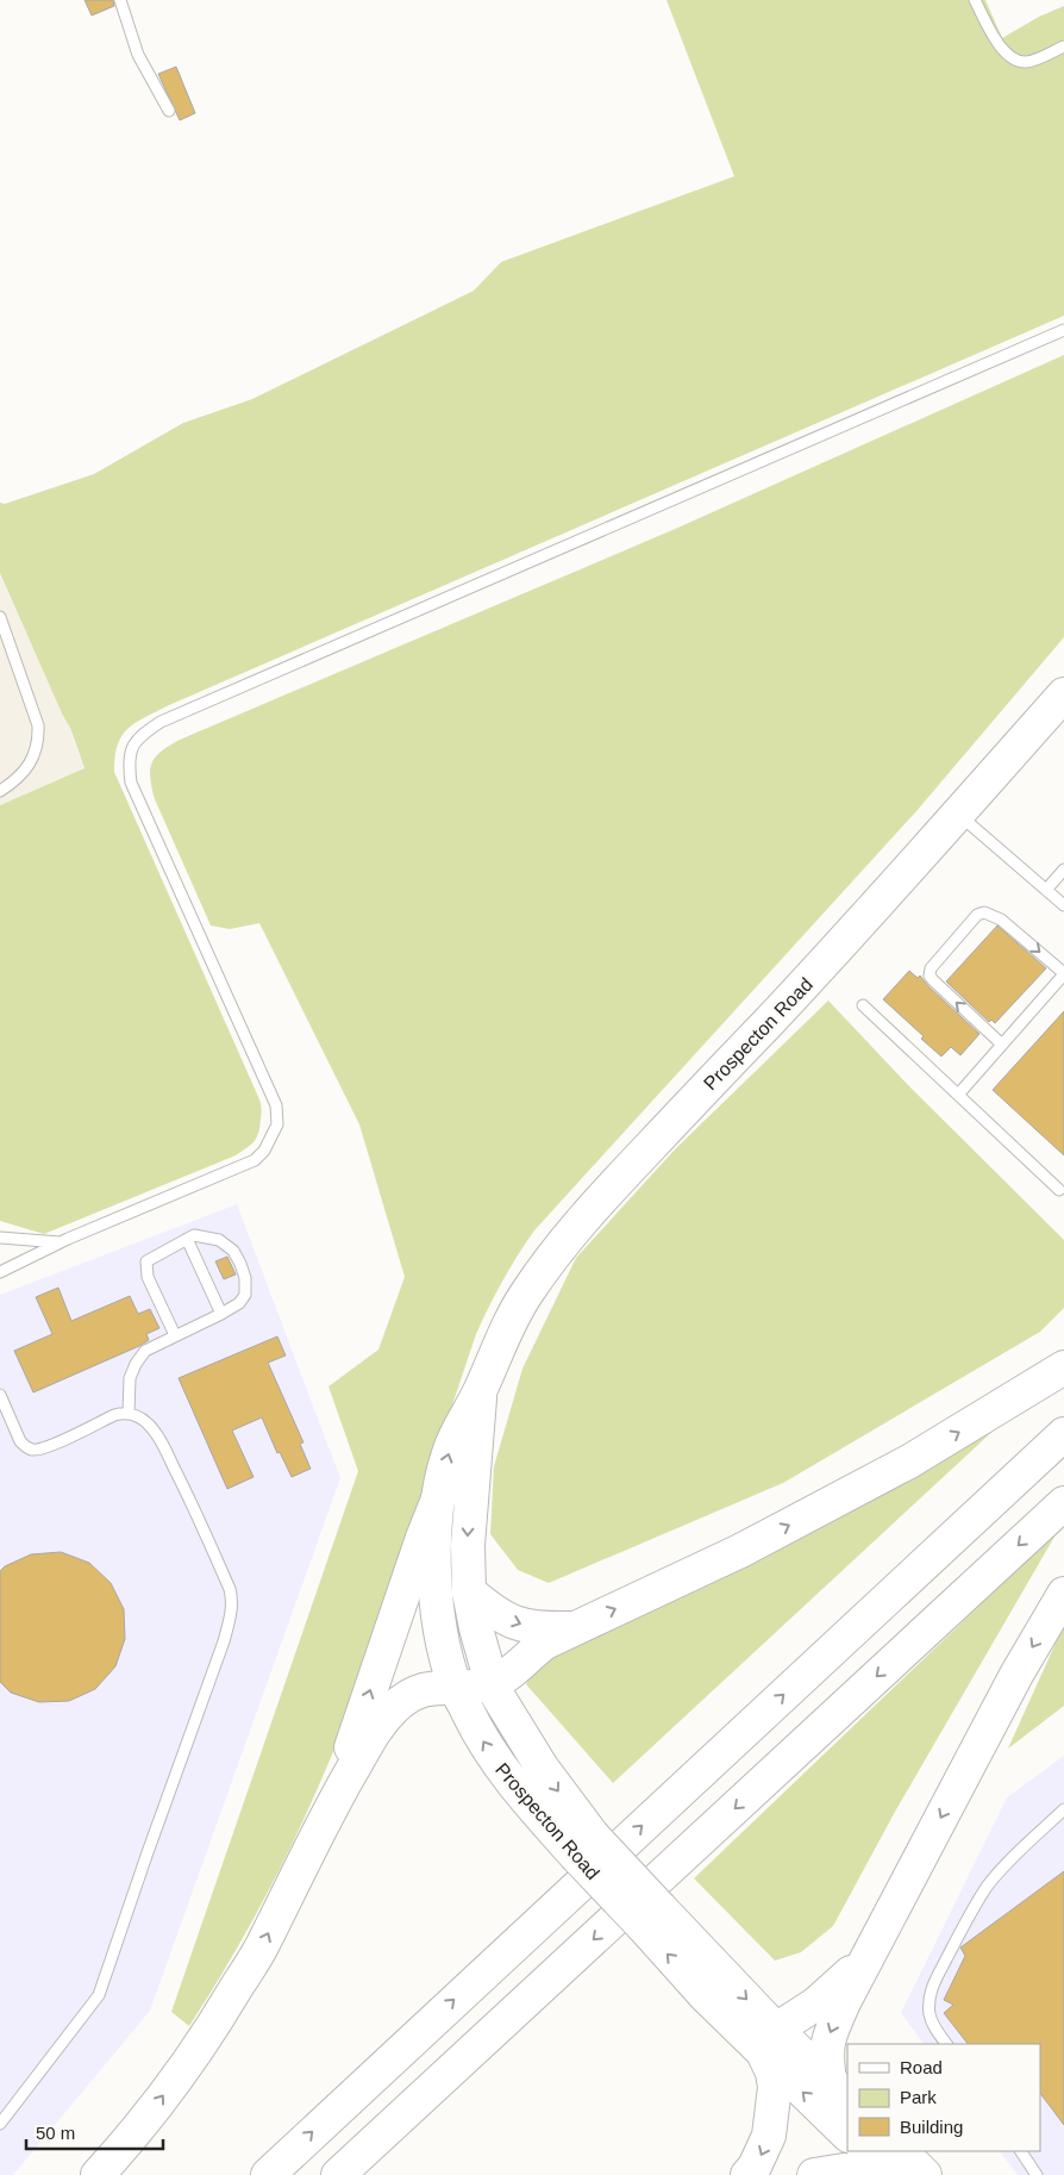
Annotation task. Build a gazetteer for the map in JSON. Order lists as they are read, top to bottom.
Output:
{
  "streets": {
    "main road": ["Prospecton Road"]
  },
  "legend": ["Road", "Park", "Building"],
  "scale_bar": "50 m"
}
